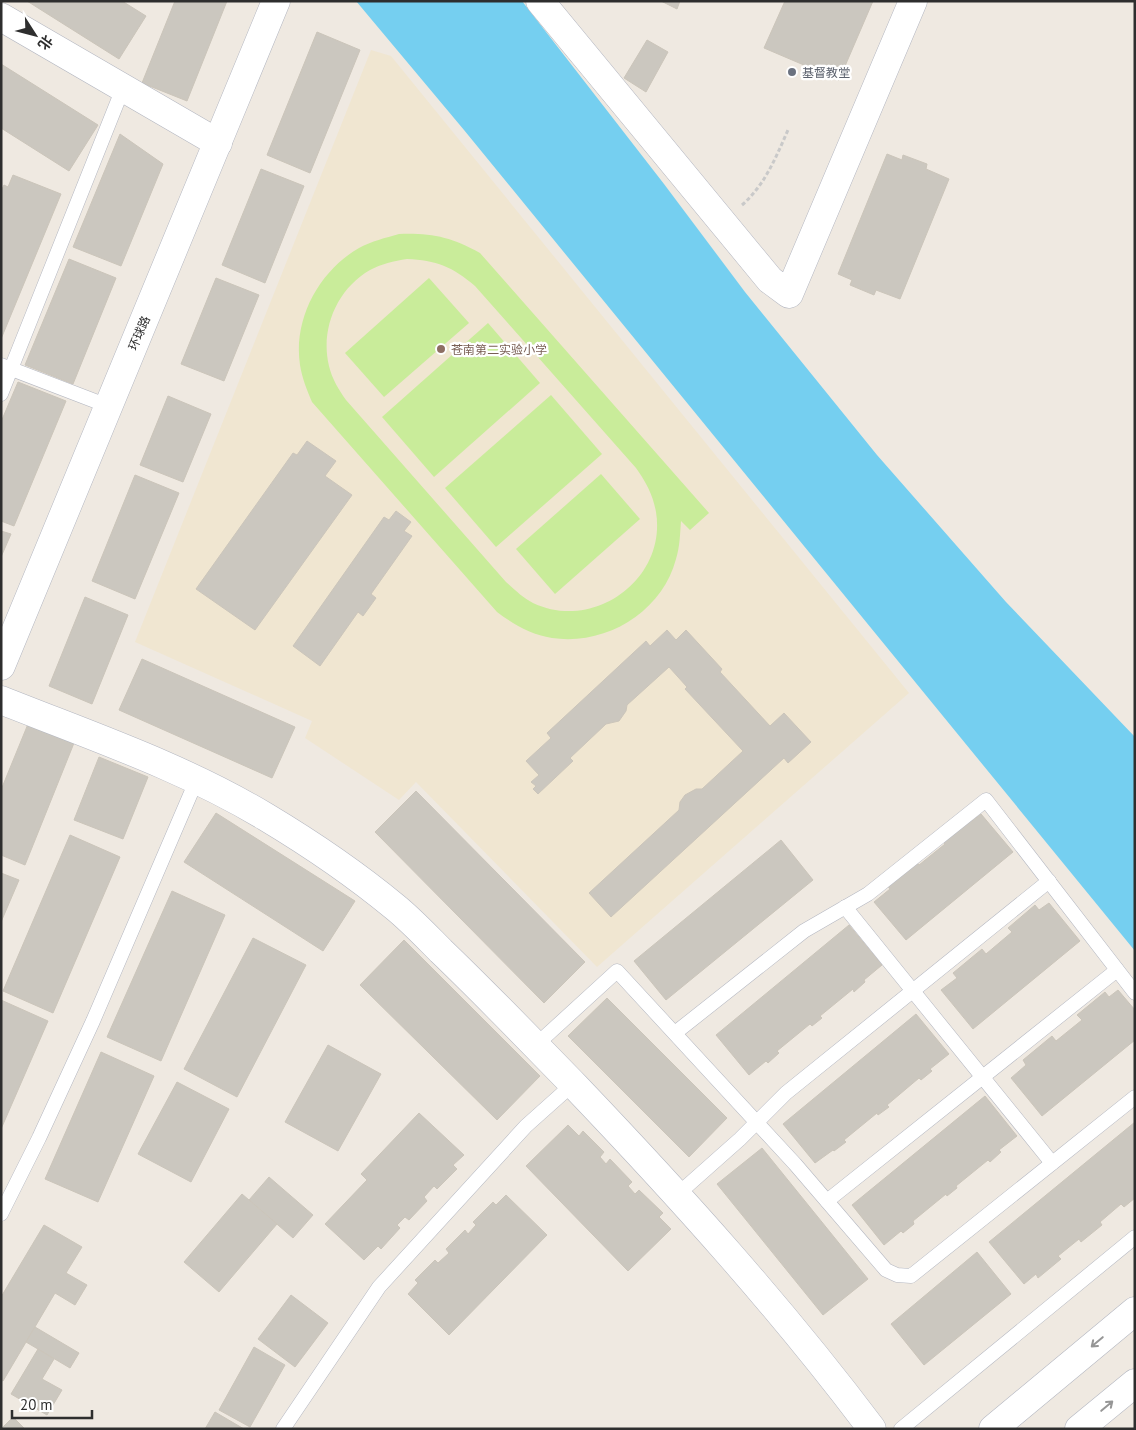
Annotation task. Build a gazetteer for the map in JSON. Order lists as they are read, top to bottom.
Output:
{
  "streets": {
    "street": ["环球路"]
  },
  "places": ["基督教堂", "苍南第二实验小学"],
  "scale_bar": "20 m",
  "north": "bottom right"
}
